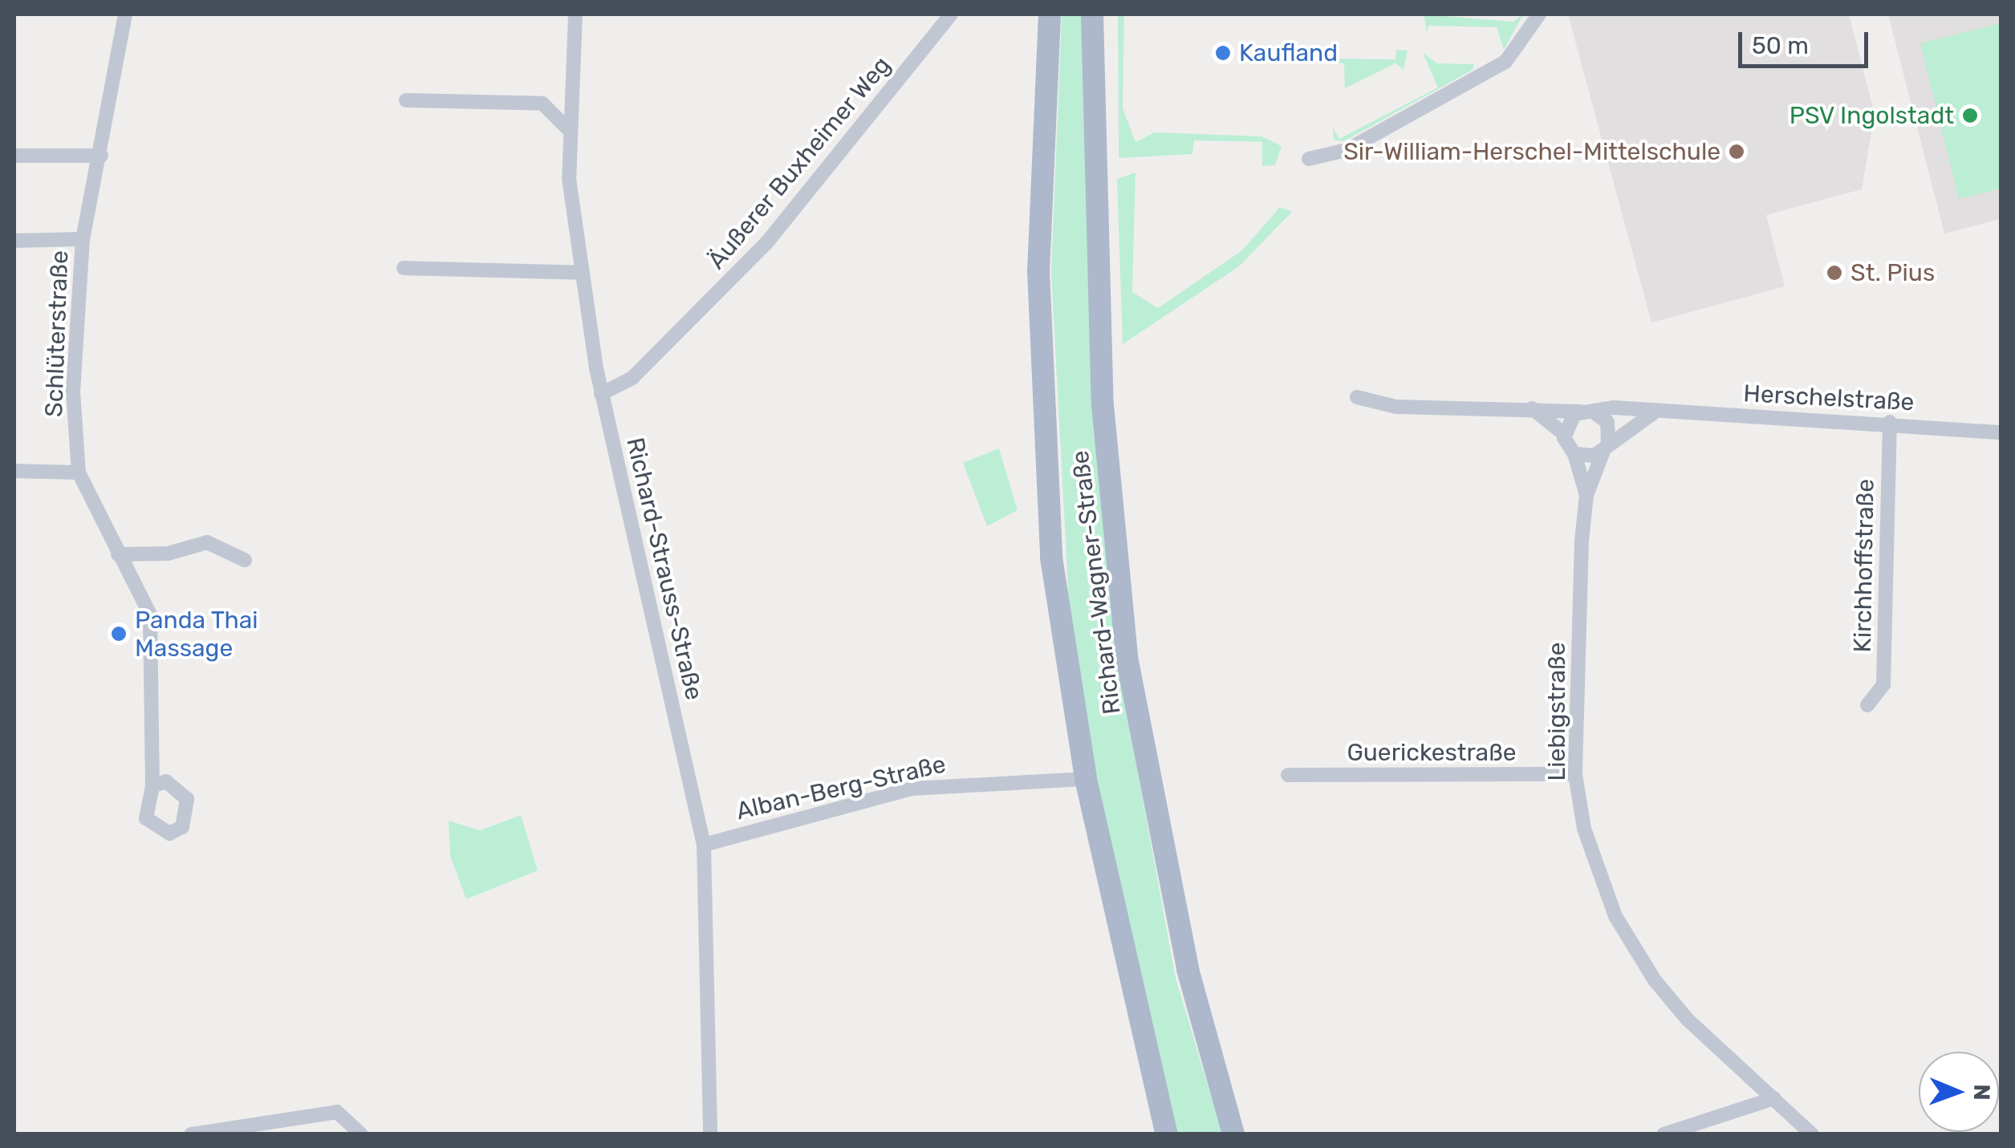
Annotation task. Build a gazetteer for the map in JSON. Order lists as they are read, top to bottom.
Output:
{
  "streets": {
    "main road": ["Richard-Wagner-Straße"],
    "street": [
      "Äußerer Buxheimer Weg",
      "Schlüterstraße",
      "Herschelstraße",
      "Kirchhoffstraße",
      "Richard-Strauss-Straße",
      "Liebigstraße",
      "Guerickestraße",
      "Alban-Berg-Straße"
    ]
  },
  "crossings": [
    ["Äußerer Buxheimer Weg", "Richard-Strauss-Straße"],
    ["Herschelstraße", "Kirchhoffstraße"],
    ["Richard-Strauss-Straße", "Alban-Berg-Straße"],
    ["Richard-Wagner-Straße", "Alban-Berg-Straße"],
    ["Liebigstraße", "Guerickestraße"]
  ],
  "places": [
    "Kaufland",
    "PSV Ingolstadt",
    "Sir-William-Herschel-Mittelschule",
    "St. Pius",
    "Panda Thai Massage"
  ],
  "scale_bar": "50 m",
  "north": "right"
}
